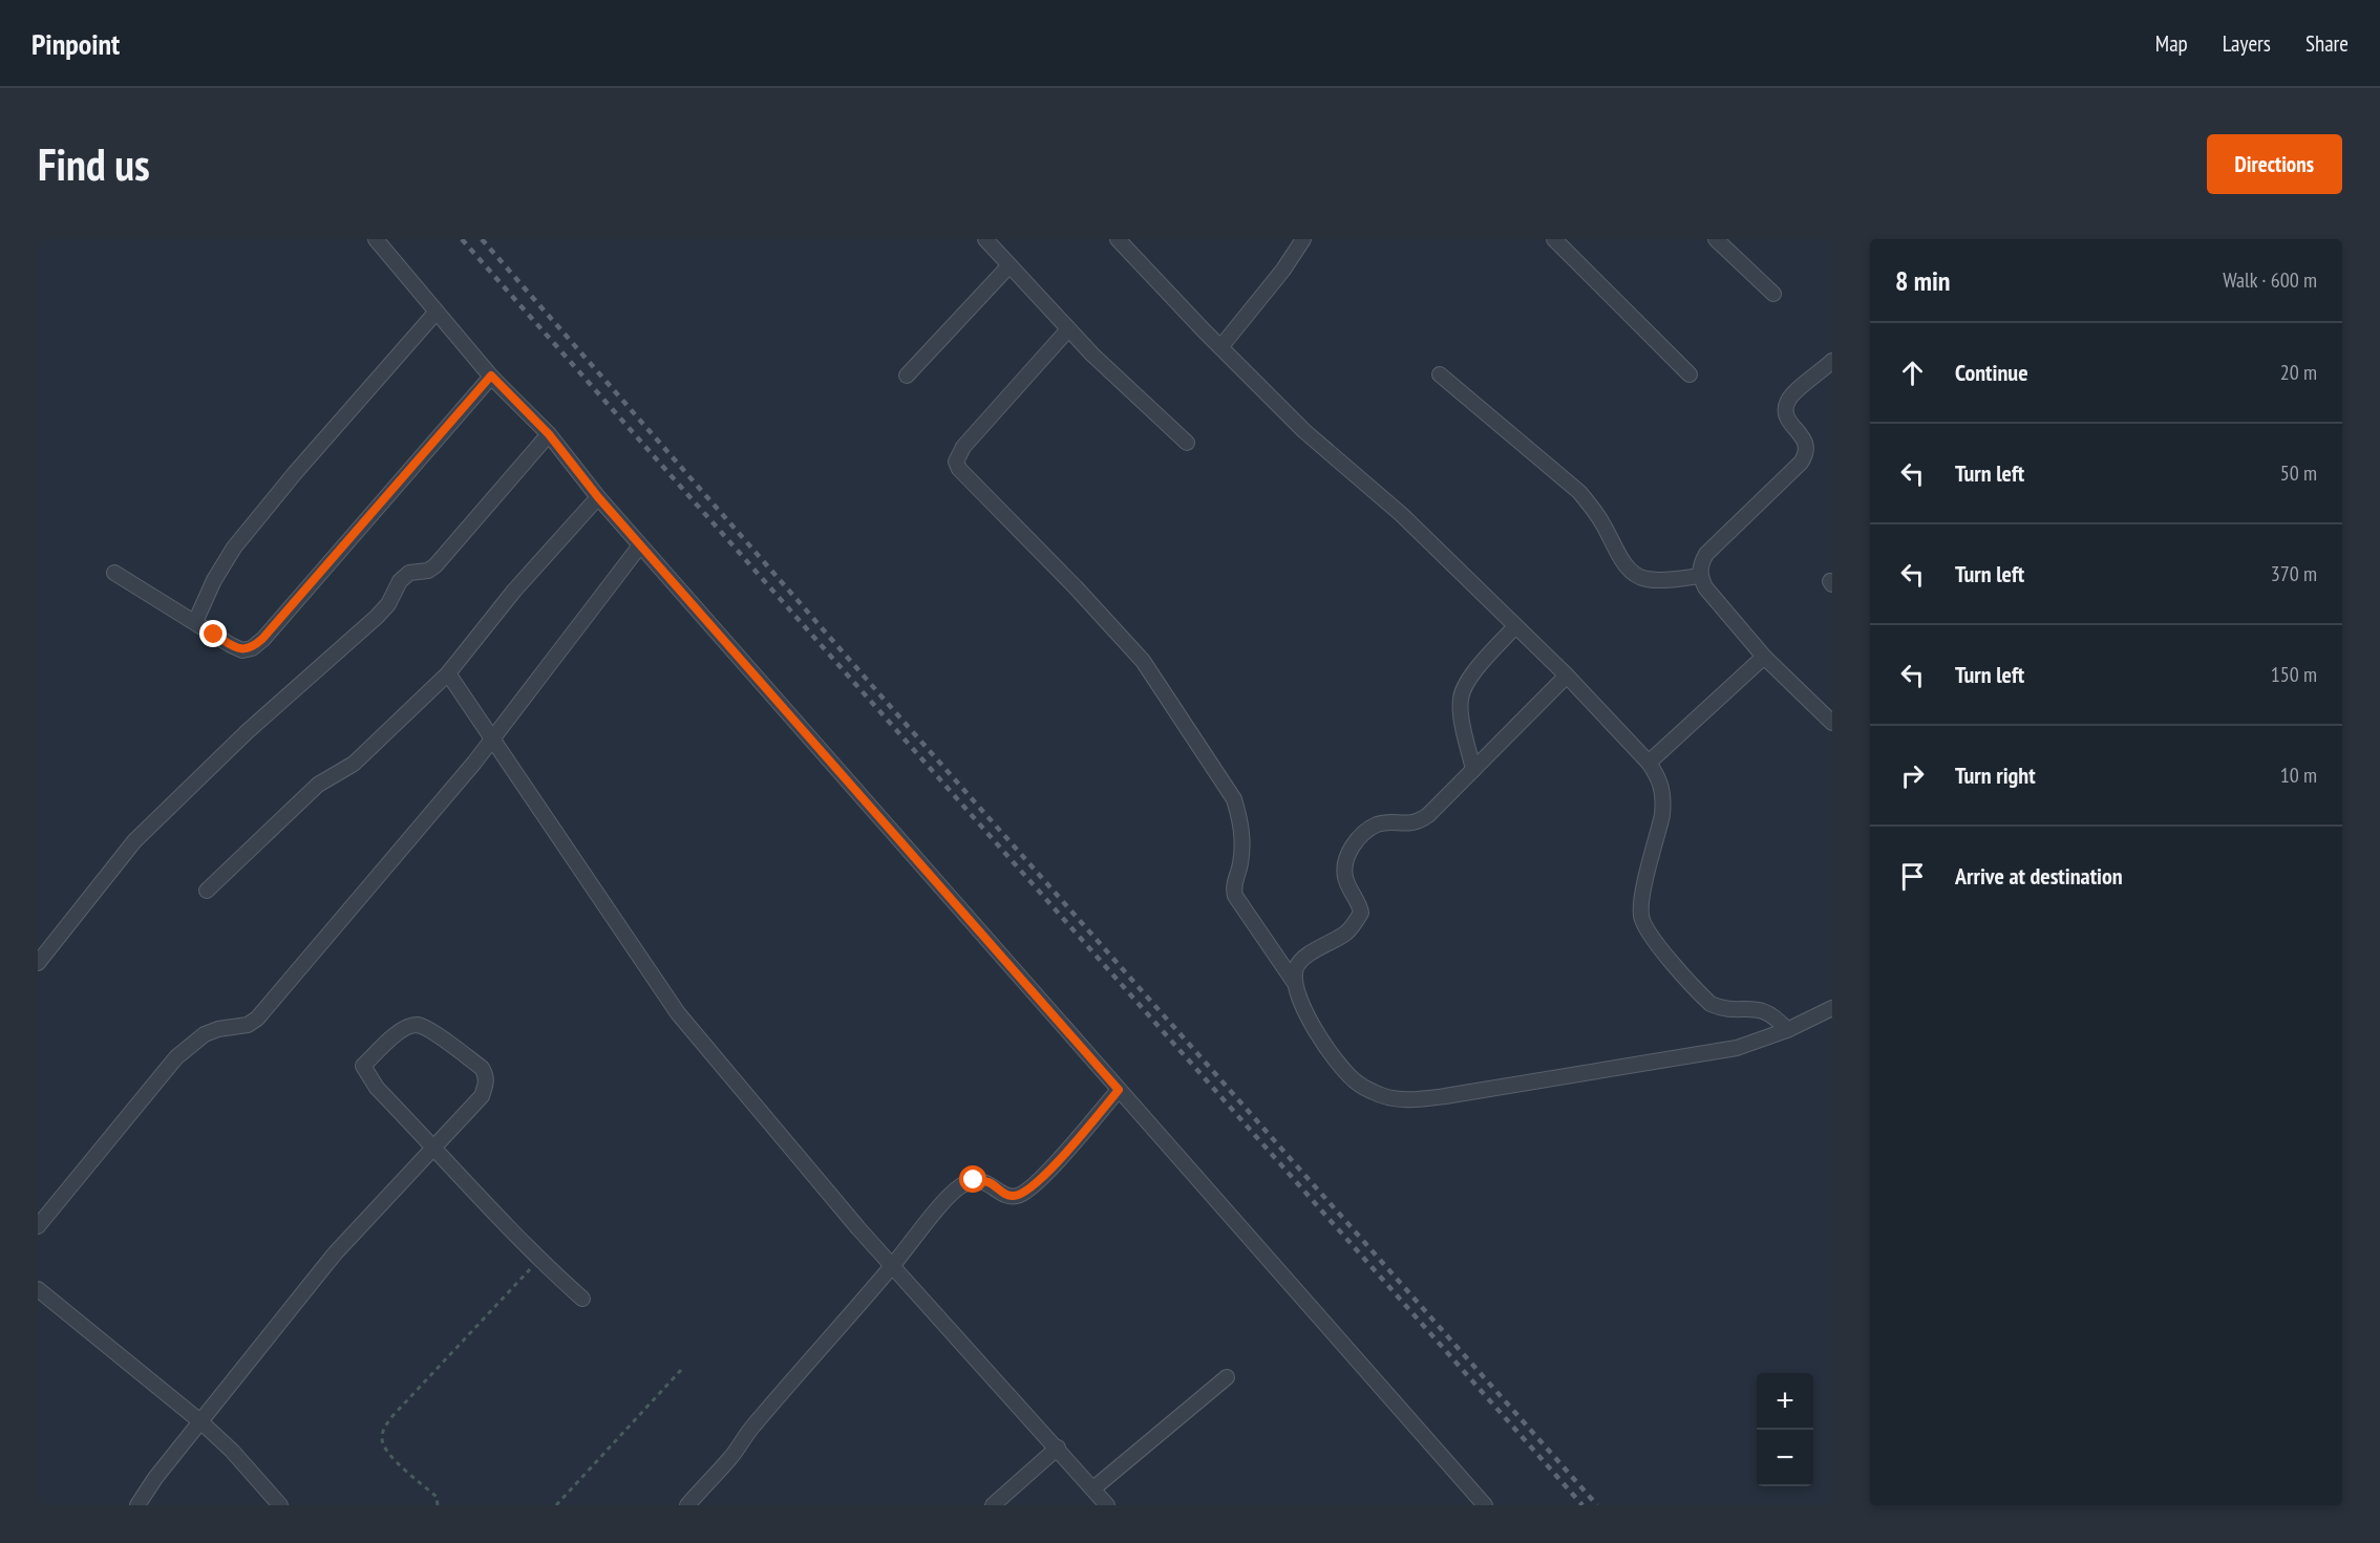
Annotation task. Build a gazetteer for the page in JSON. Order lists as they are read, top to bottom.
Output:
{
  "page": {
    "header": "Pinpoint",
    "nav": ["Map", "Layers", "Share"],
    "buttons": "Directions",
    "title": "Find us",
    "heading": ["8 min", "Walk · 600 m"],
    "list": [
      ["Continue", "20 m"],
      ["Turn left", "50 m"],
      ["Turn left", "370 m"],
      ["Turn left", "150 m"],
      ["Turn right", "10 m"],
      "Arrive at destination"
    ],
    "map_buttons": ["+", "−"]
  }
}
